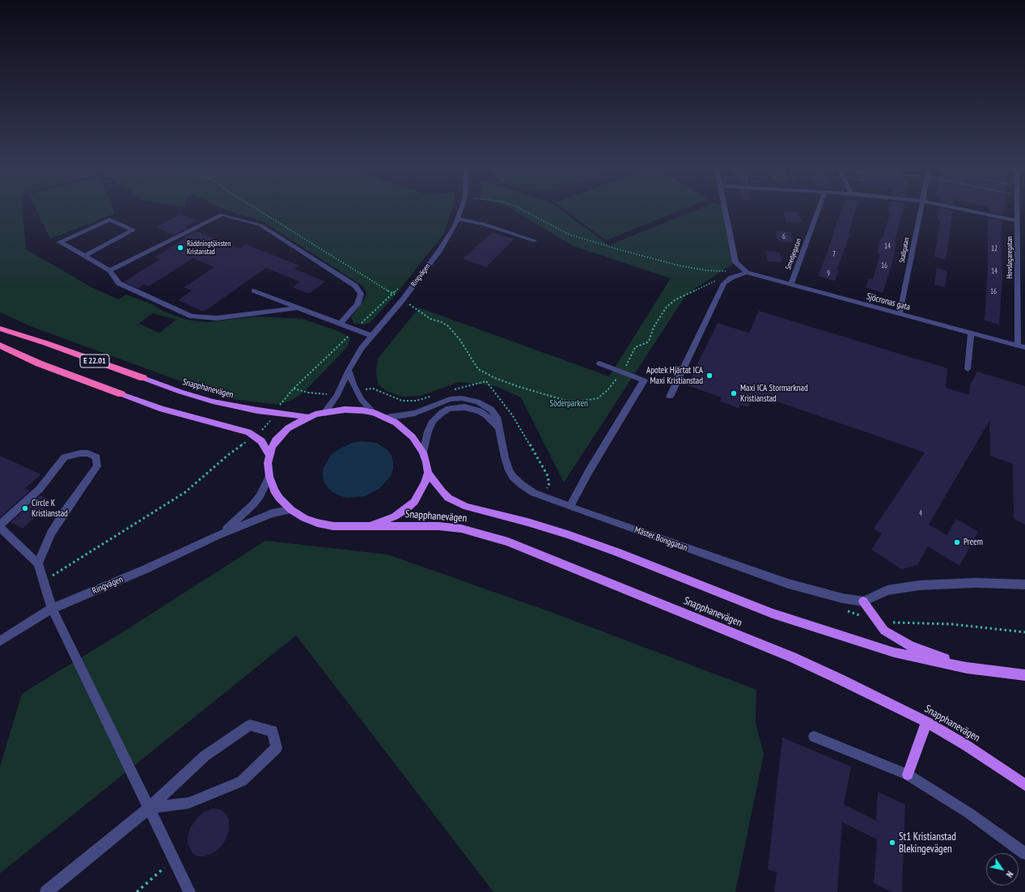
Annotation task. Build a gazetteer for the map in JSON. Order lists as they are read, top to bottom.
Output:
{
  "streets": {
    "highway": ["E 22.01"],
    "main road": ["Snapphanevägen"],
    "street": [
      "Stallgatan",
      "Smedjegatan",
      "Hovslagaregatan",
      "Ringvägen",
      "Sjöcronas gata",
      "Mäster Bonggatan"
    ]
  },
  "crossings": [
    ["Stallgatan", "Sjöcronas gata"],
    ["Smedjegatan", "Sjöcronas gata"],
    ["Hovslagaregatan", "Sjöcronas gata"],
    ["Ringvägen", "Snapphanevägen"],
    ["E 22.01", "Snapphanevägen"]
  ],
  "parks": ["Söderparken"],
  "places": [
    "Räddningtjänsten Kristanstad",
    "Apotek Hjärtat ICA Maxi Kristianstad",
    "Maxi ICA Stormarknad Kristianstad",
    "Circle K Kristianstad",
    "Preem",
    "St1 Kristianstad Blekingevägen"
  ],
  "house_numbers": [
    "6",
    "14",
    "12",
    "7",
    "16",
    "14",
    "9",
    "16",
    "4"
  ],
  "north": "bottom right"
}
